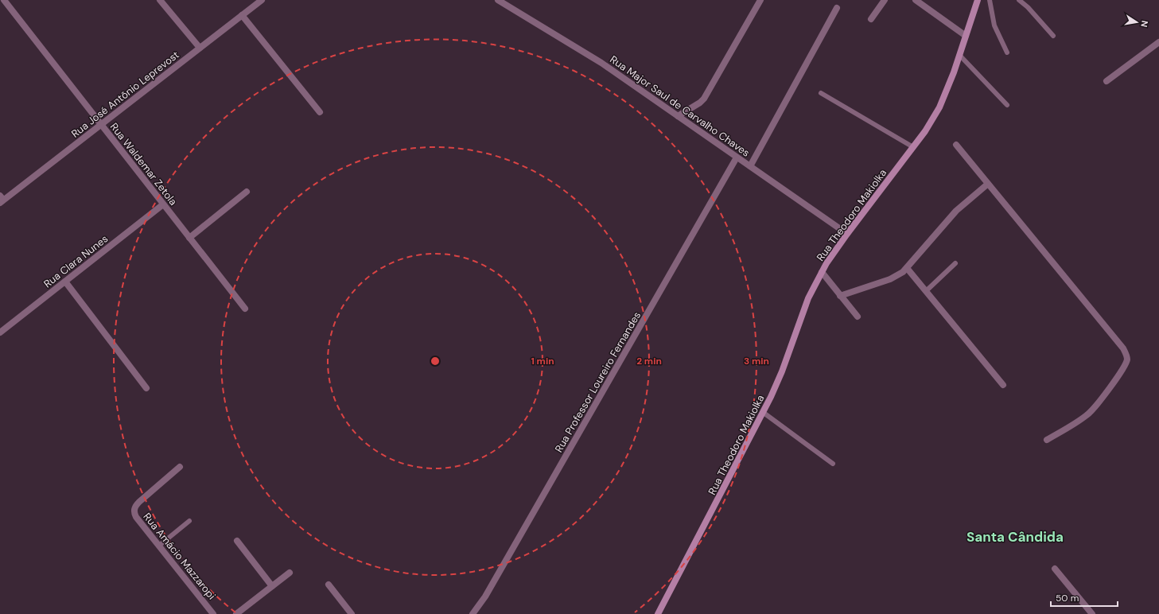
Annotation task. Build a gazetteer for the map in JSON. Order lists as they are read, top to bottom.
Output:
{
  "streets": {
    "main road": ["Rua Theodoro Makiolka"],
    "street": [
      "Rua José Antônio Leprevost",
      "Rua Major Saul de Carvalho Chaves",
      "Rua Waldemar Zetola",
      "Rua Clara Nunes",
      "Rua Professor Loureiro Fernandes",
      "Rua Amácio Mazzaropi"
    ]
  },
  "crossings": [
    ["Rua José Antônio Leprevost", "Rua Waldemar Zetola"],
    ["Rua Major Saul de Carvalho Chaves", "Rua Theodoro Makiolka"],
    ["Rua Major Saul de Carvalho Chaves", "Rua Professor Loureiro Fernandes"],
    ["Rua Waldemar Zetola", "Rua Clara Nunes"]
  ],
  "districts": ["Santa Cândida"],
  "scale_bar": "50 m",
  "north": "right",
  "rings": ["1 min", "2 min", "3 min"]
}
